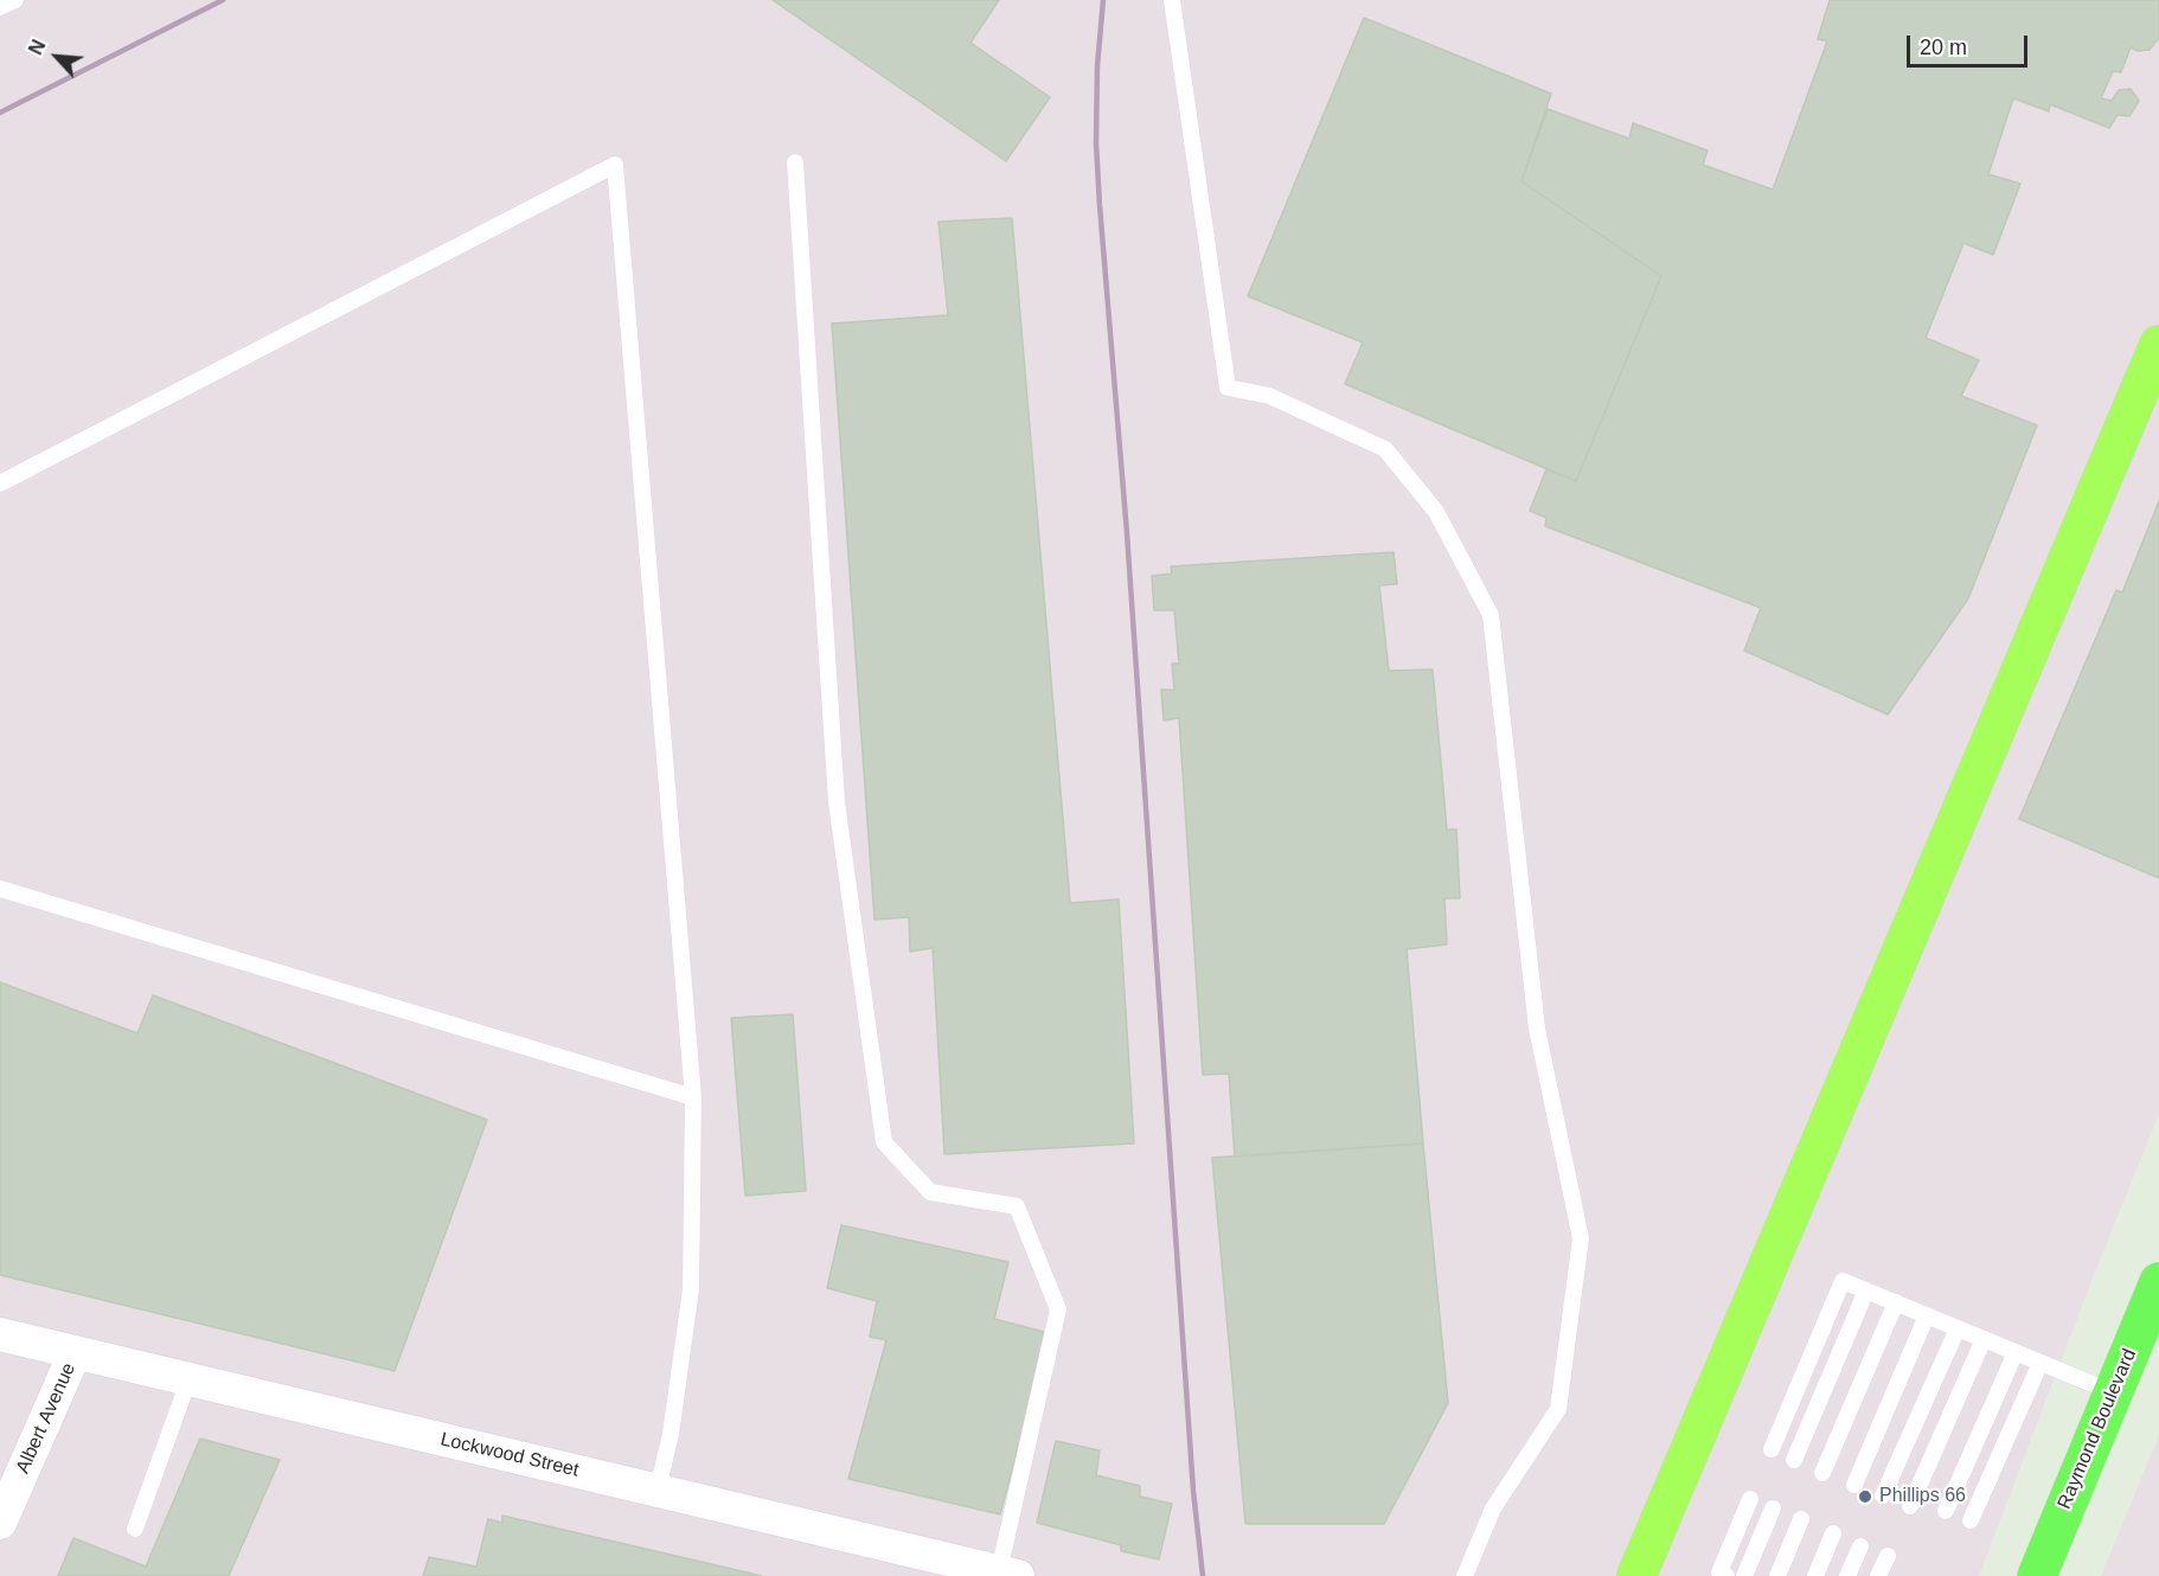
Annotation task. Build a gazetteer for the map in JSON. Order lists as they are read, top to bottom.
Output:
{
  "streets": {
    "main road": ["Raymond Boulevard"],
    "street": ["Albert Avenue", "Lockwood Street"]
  },
  "crossings": [
    ["Albert Avenue", "Lockwood Street"]
  ],
  "places": ["Phillips 66"],
  "scale_bar": "20 m",
  "north": "top left"
}
